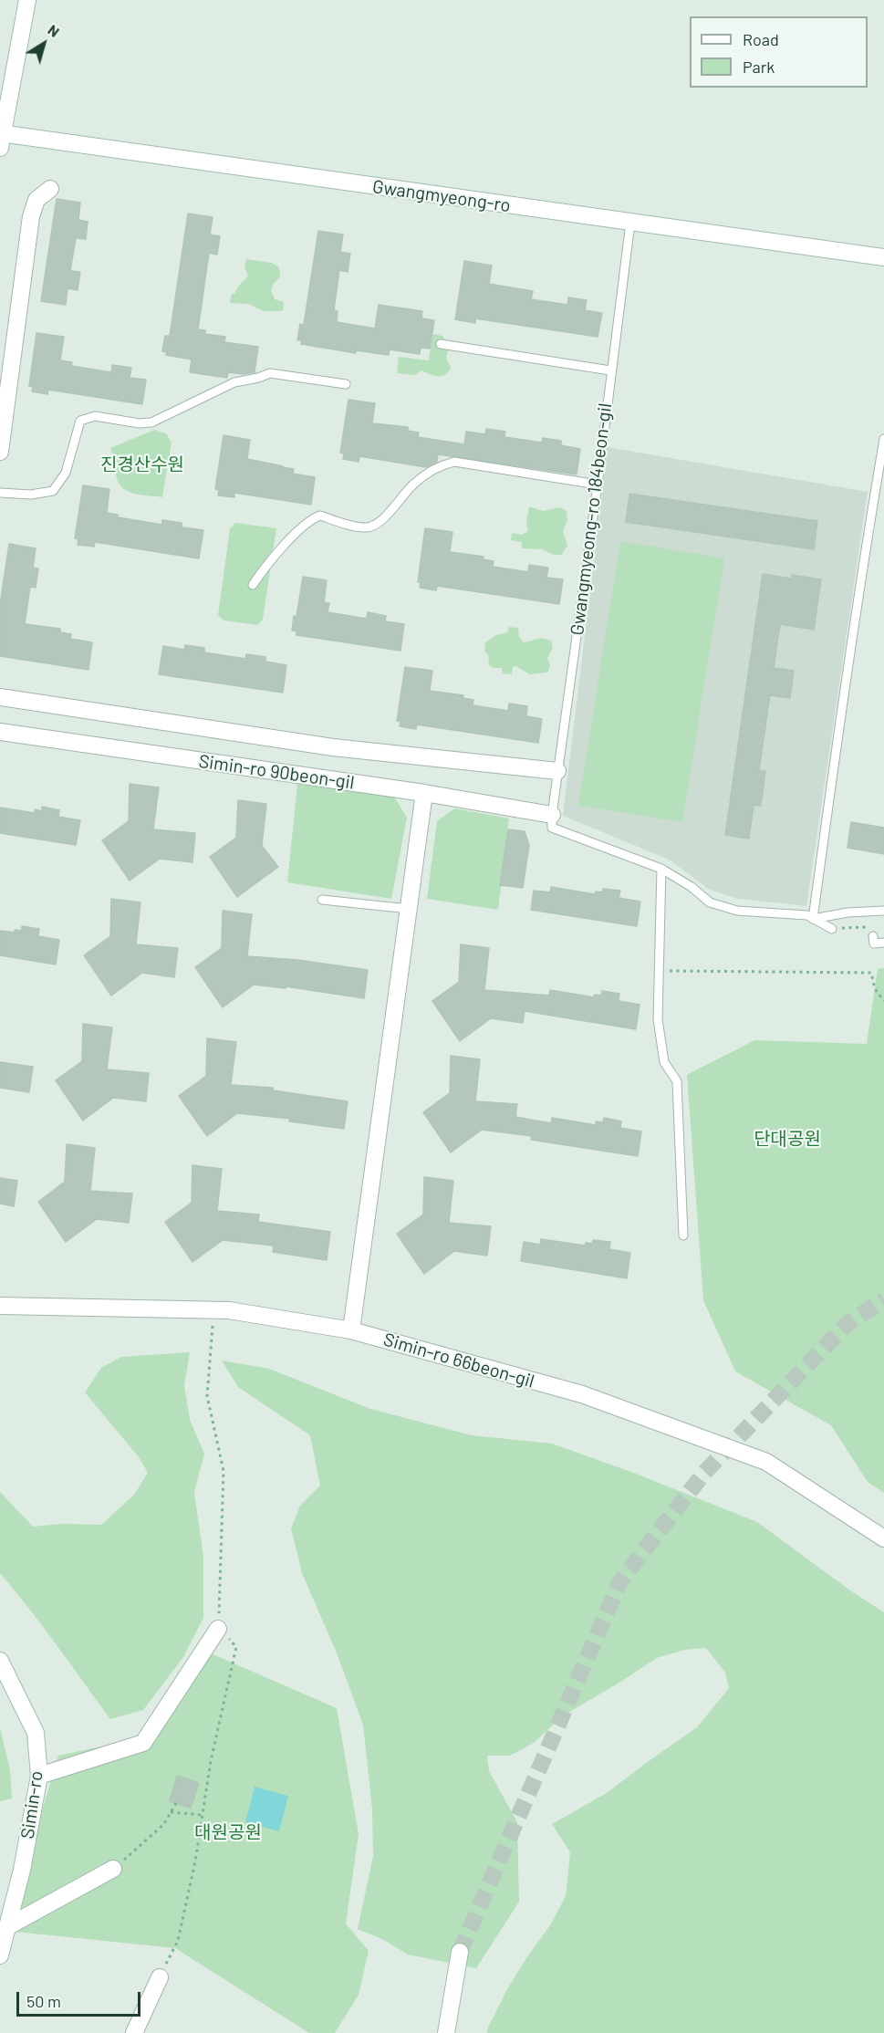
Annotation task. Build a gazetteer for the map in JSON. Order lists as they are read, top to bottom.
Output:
{
  "streets": {
    "street": [
      "Gwangmyeong-ro",
      "Simin-ro 90beon-gil",
      "Simin-ro 66beon-gil",
      "Simin-ro"
    ],
    "lane": ["Gwangmyeong-ro 184beon-gil"]
  },
  "crossings": [
    ["Gwangmyeong-ro", "Gwangmyeong-ro 184beon-gil"],
    ["Gwangmyeong-ro 184beon-gil", "Simin-ro 90beon-gil"]
  ],
  "parks": ["진경산수원", "단대공원", "대원공원"],
  "legend": ["Road", "Park"],
  "scale_bar": "50 m",
  "north": "top right"
}
